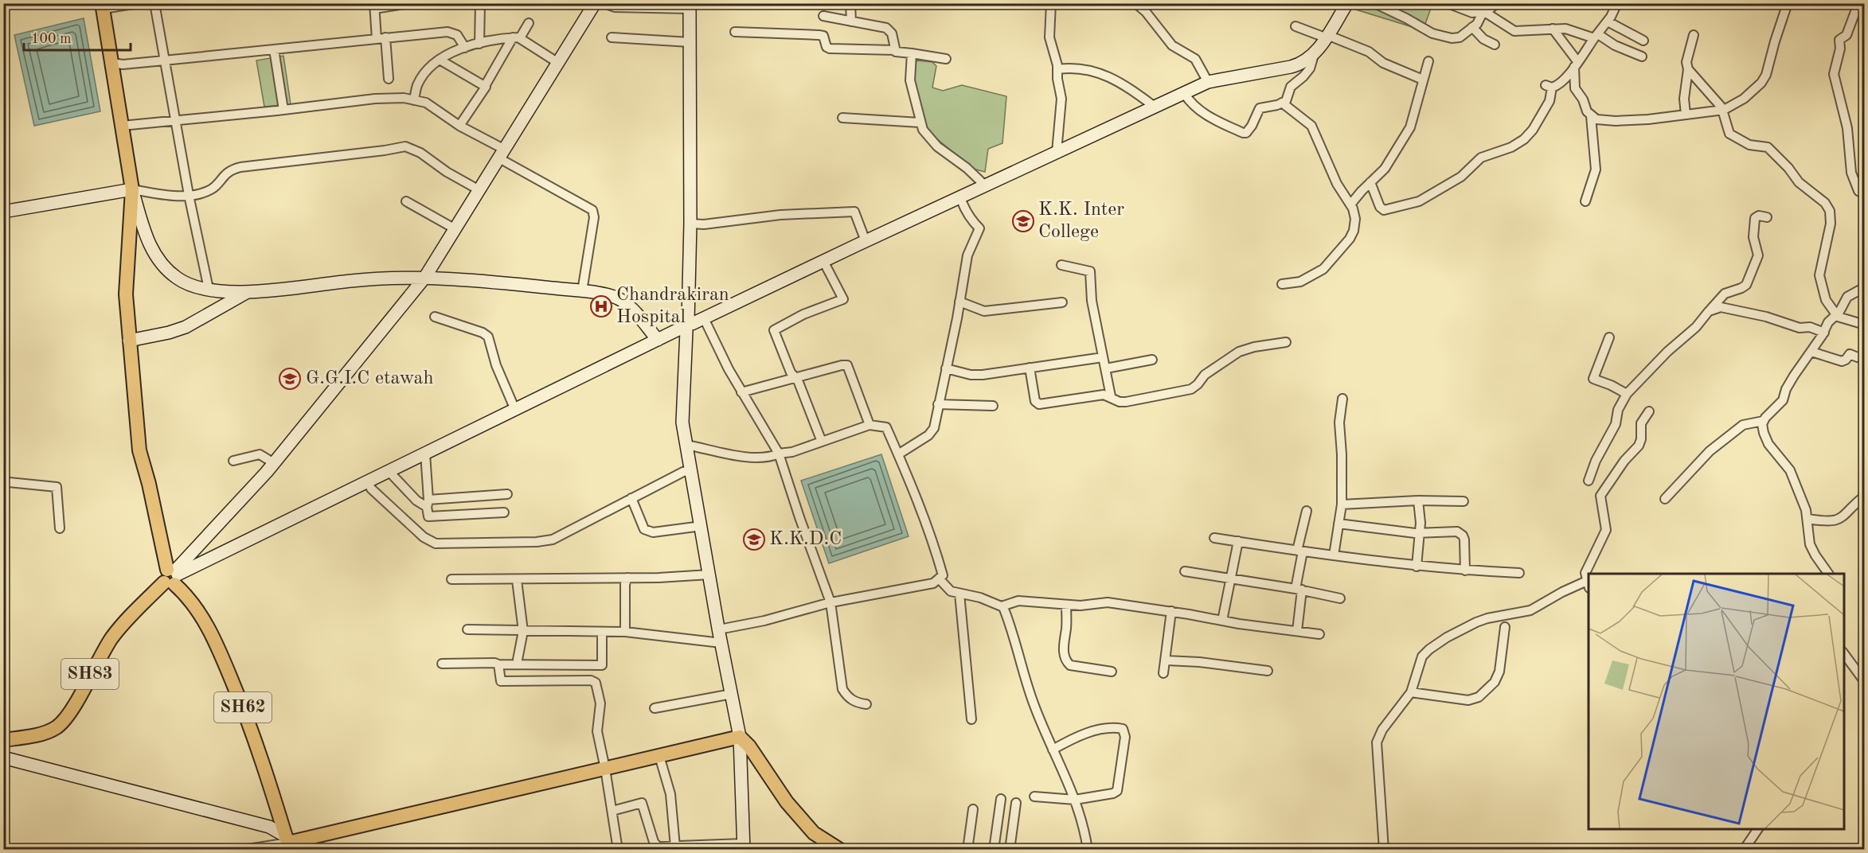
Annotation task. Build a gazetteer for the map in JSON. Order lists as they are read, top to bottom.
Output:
{
  "streets": {
    "main road": ["SH83", "SH62"]
  },
  "crossings": [
    ["SH83", "SH62"]
  ],
  "places": {
    "school or university": ["K.K. Inter College", "G.G.I.C etawah", "K.K.D.C"],
    "hospital": ["Chandrakiran Hospital"]
  },
  "scale_bar": "100 m"
}
